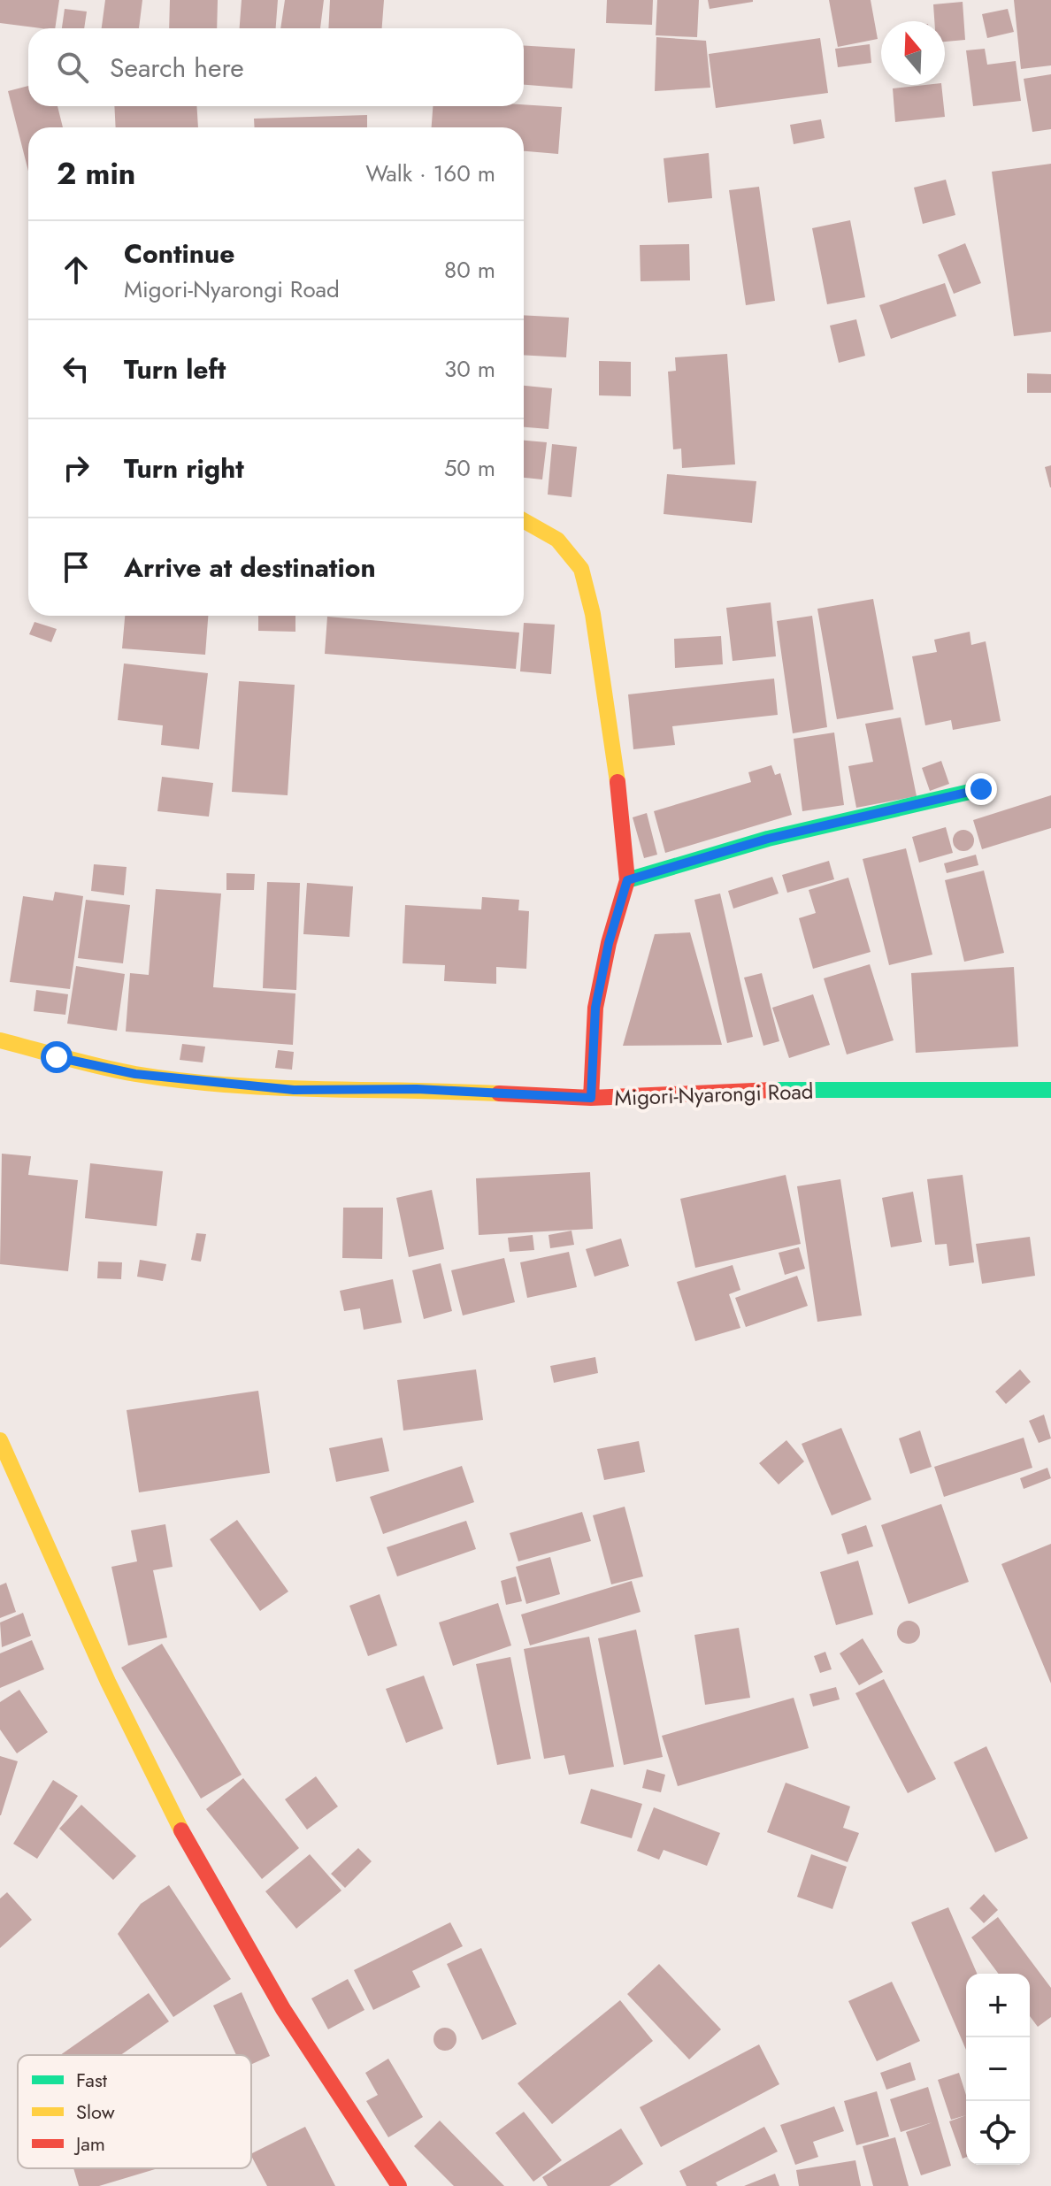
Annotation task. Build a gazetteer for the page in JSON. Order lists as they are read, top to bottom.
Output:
{
  "streets": {
    "street": ["Migori-Nyarongi Road"]
  },
  "legend": ["Fast", "Slow", "Jam"],
  "north": "top",
  "page": {
    "search": "Search here",
    "heading": ["2 min", "Walk · 160 m"],
    "list": [
      ["Continue", "Migori-Nyarongi Road", "80 m"],
      ["Turn left", "30 m"],
      ["Turn right", "50 m"],
      "Arrive at destination"
    ],
    "map_buttons": ["+", "−"]
  }
}
